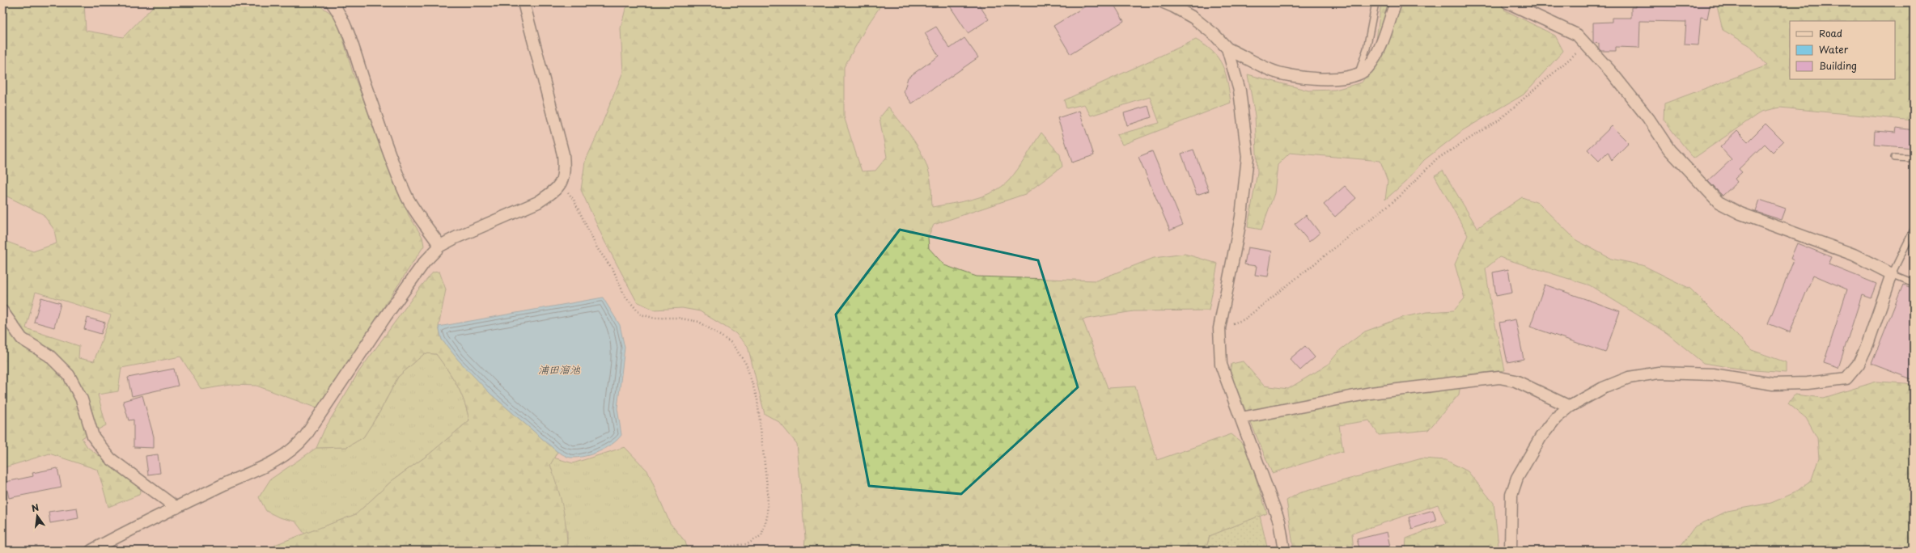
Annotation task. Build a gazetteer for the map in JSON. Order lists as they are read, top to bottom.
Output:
{
  "water": ["浦田溜池"],
  "legend": ["Road", "Water", "Building"],
  "north": "top"
}
